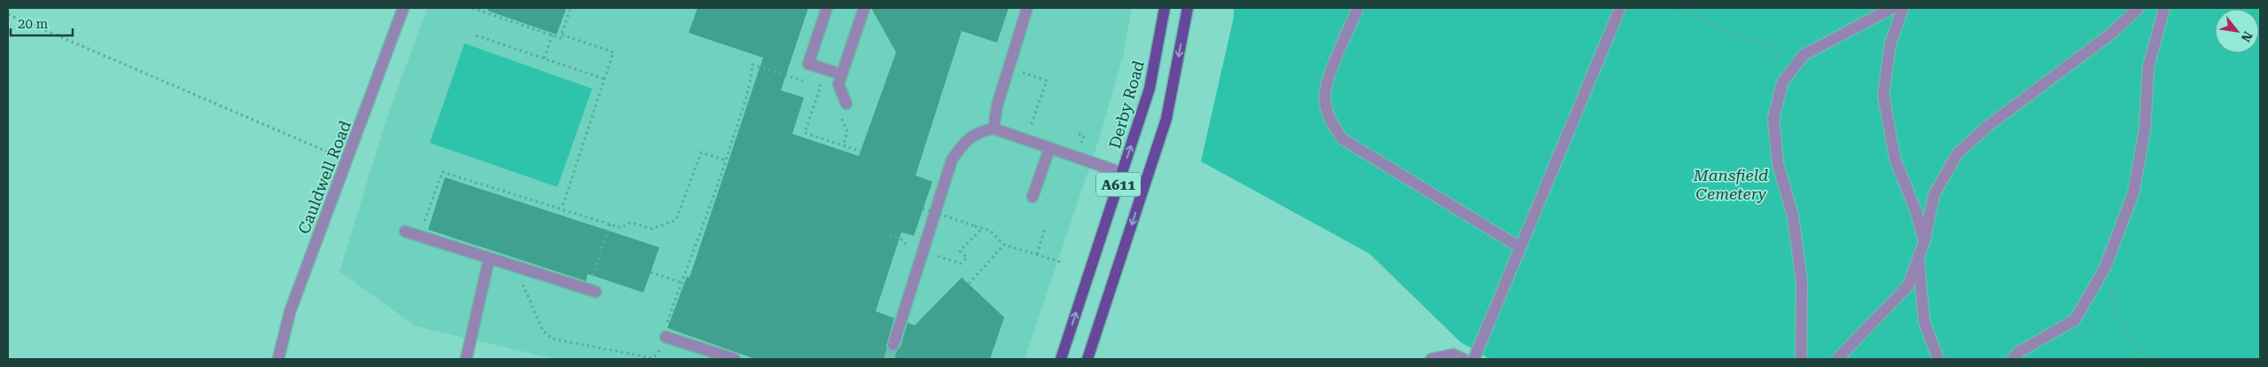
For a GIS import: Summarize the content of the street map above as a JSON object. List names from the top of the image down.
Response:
{
  "streets": {
    "main road": ["Derby Road", "A611"],
    "street": ["Cauldwell Road"]
  },
  "parks": ["Mansfield Cemetery"],
  "scale_bar": "20 m",
  "north": "bottom right"
}
